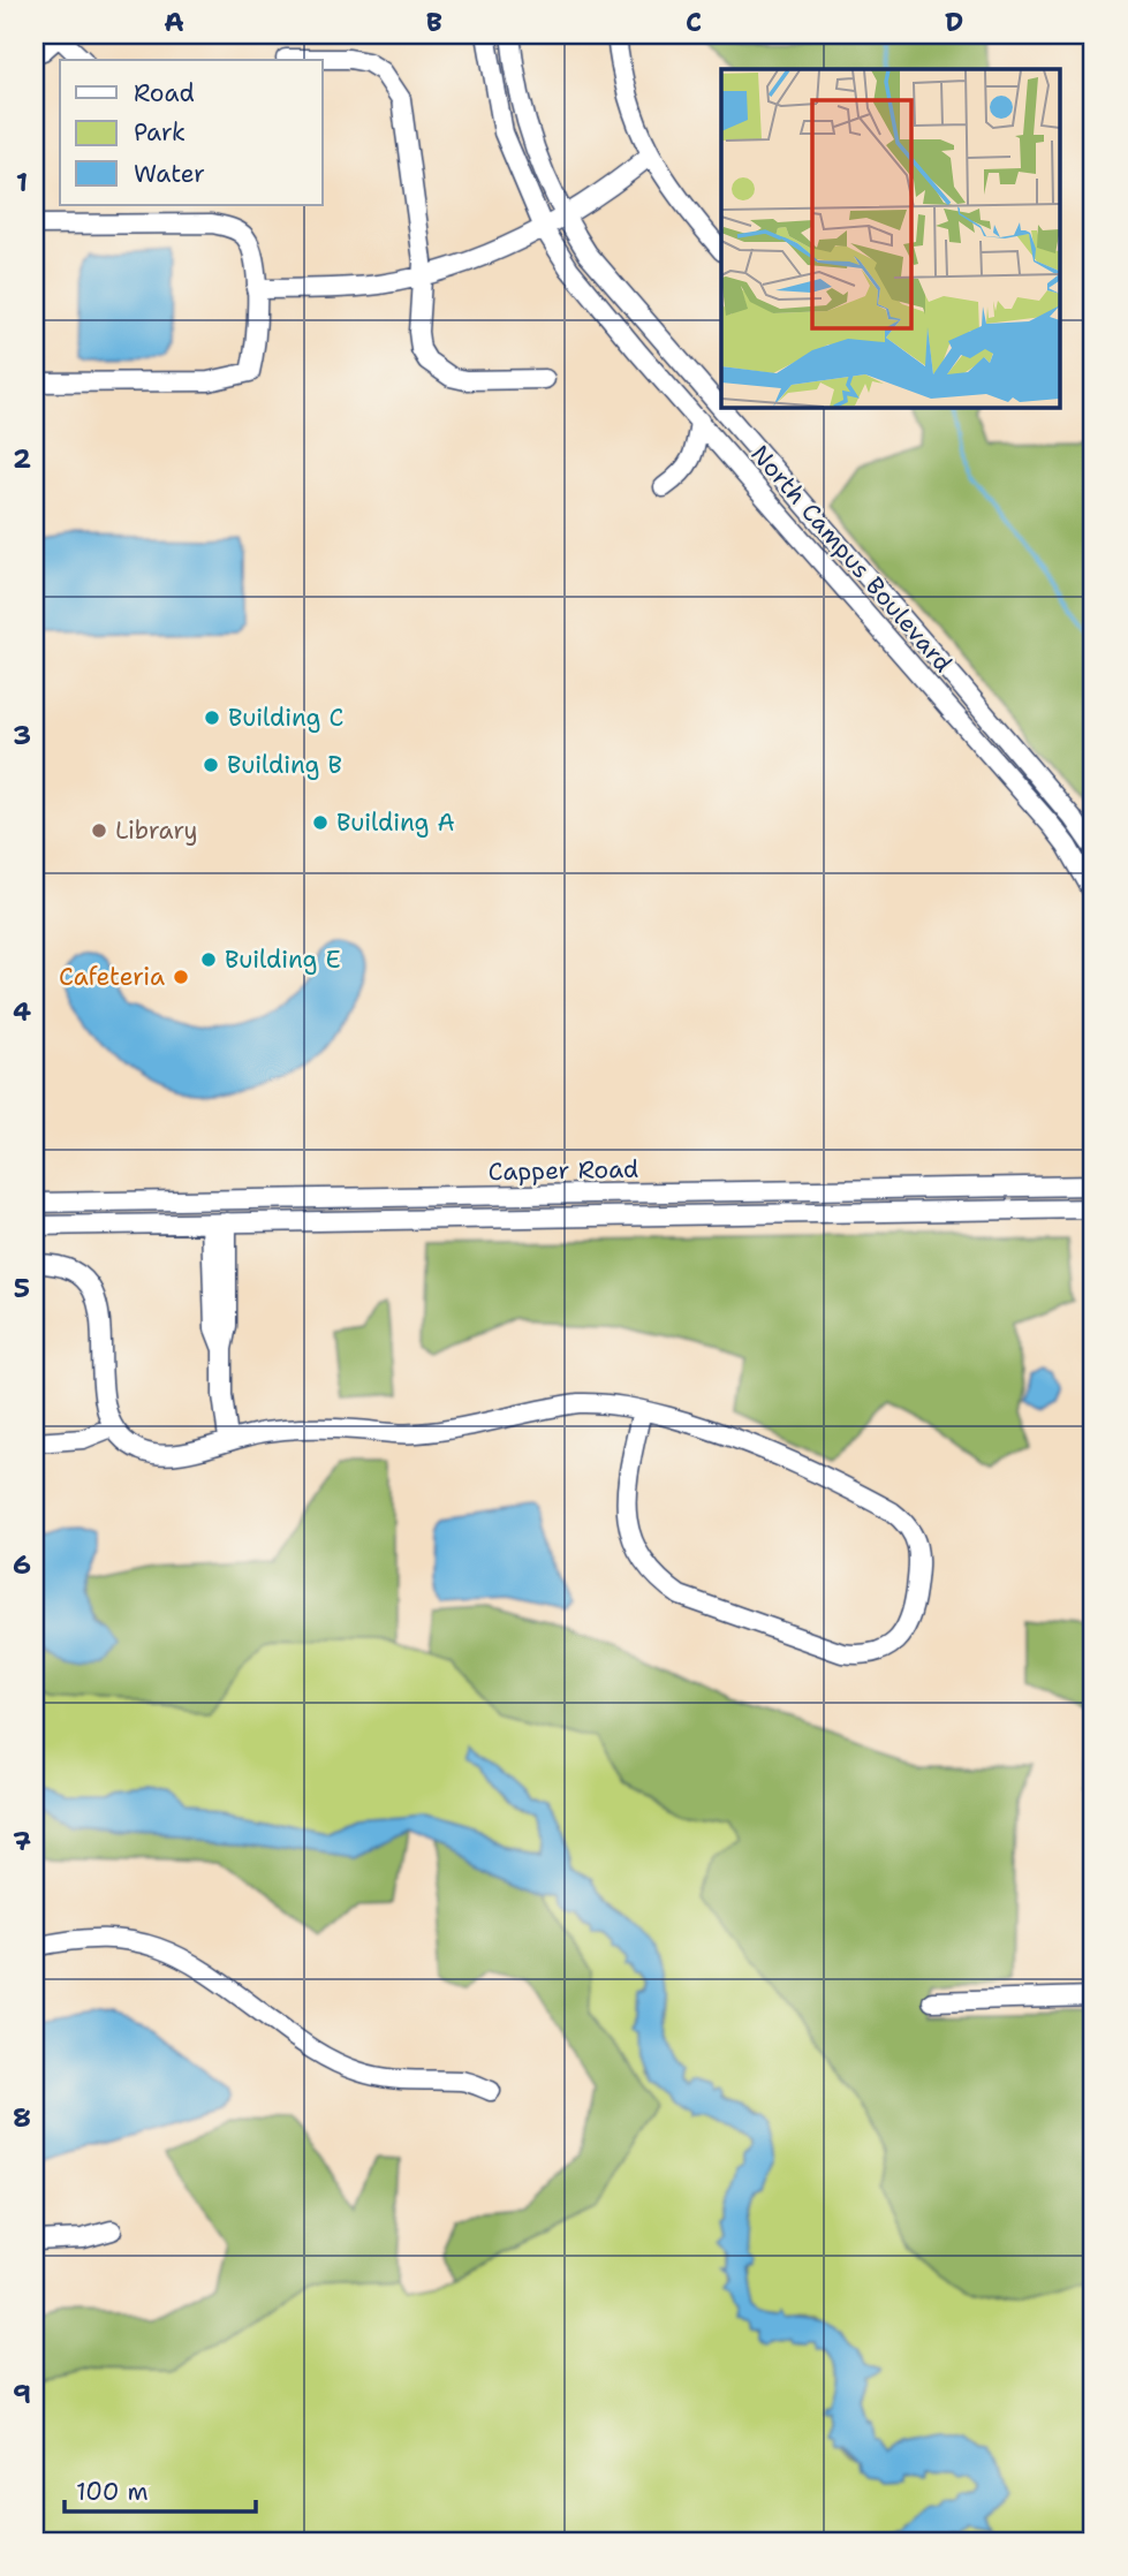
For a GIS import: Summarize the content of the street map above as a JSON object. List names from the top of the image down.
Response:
{
  "streets": {
    "street": ["North Campus Boulevard", "Capper Road"]
  },
  "places": [
    "Building C",
    "Building B",
    "Building A",
    "Library",
    "Building E",
    "Cafeteria"
  ],
  "legend": ["Road", "Park", "Water"],
  "scale_bar": "100 m",
  "grid": {
    "columns": [
      "A",
      "B",
      "C",
      "D"
    ],
    "rows": [
      "1",
      "2",
      "3",
      "4",
      "5",
      "6",
      "7",
      "8",
      "9"
    ]
  }
}
